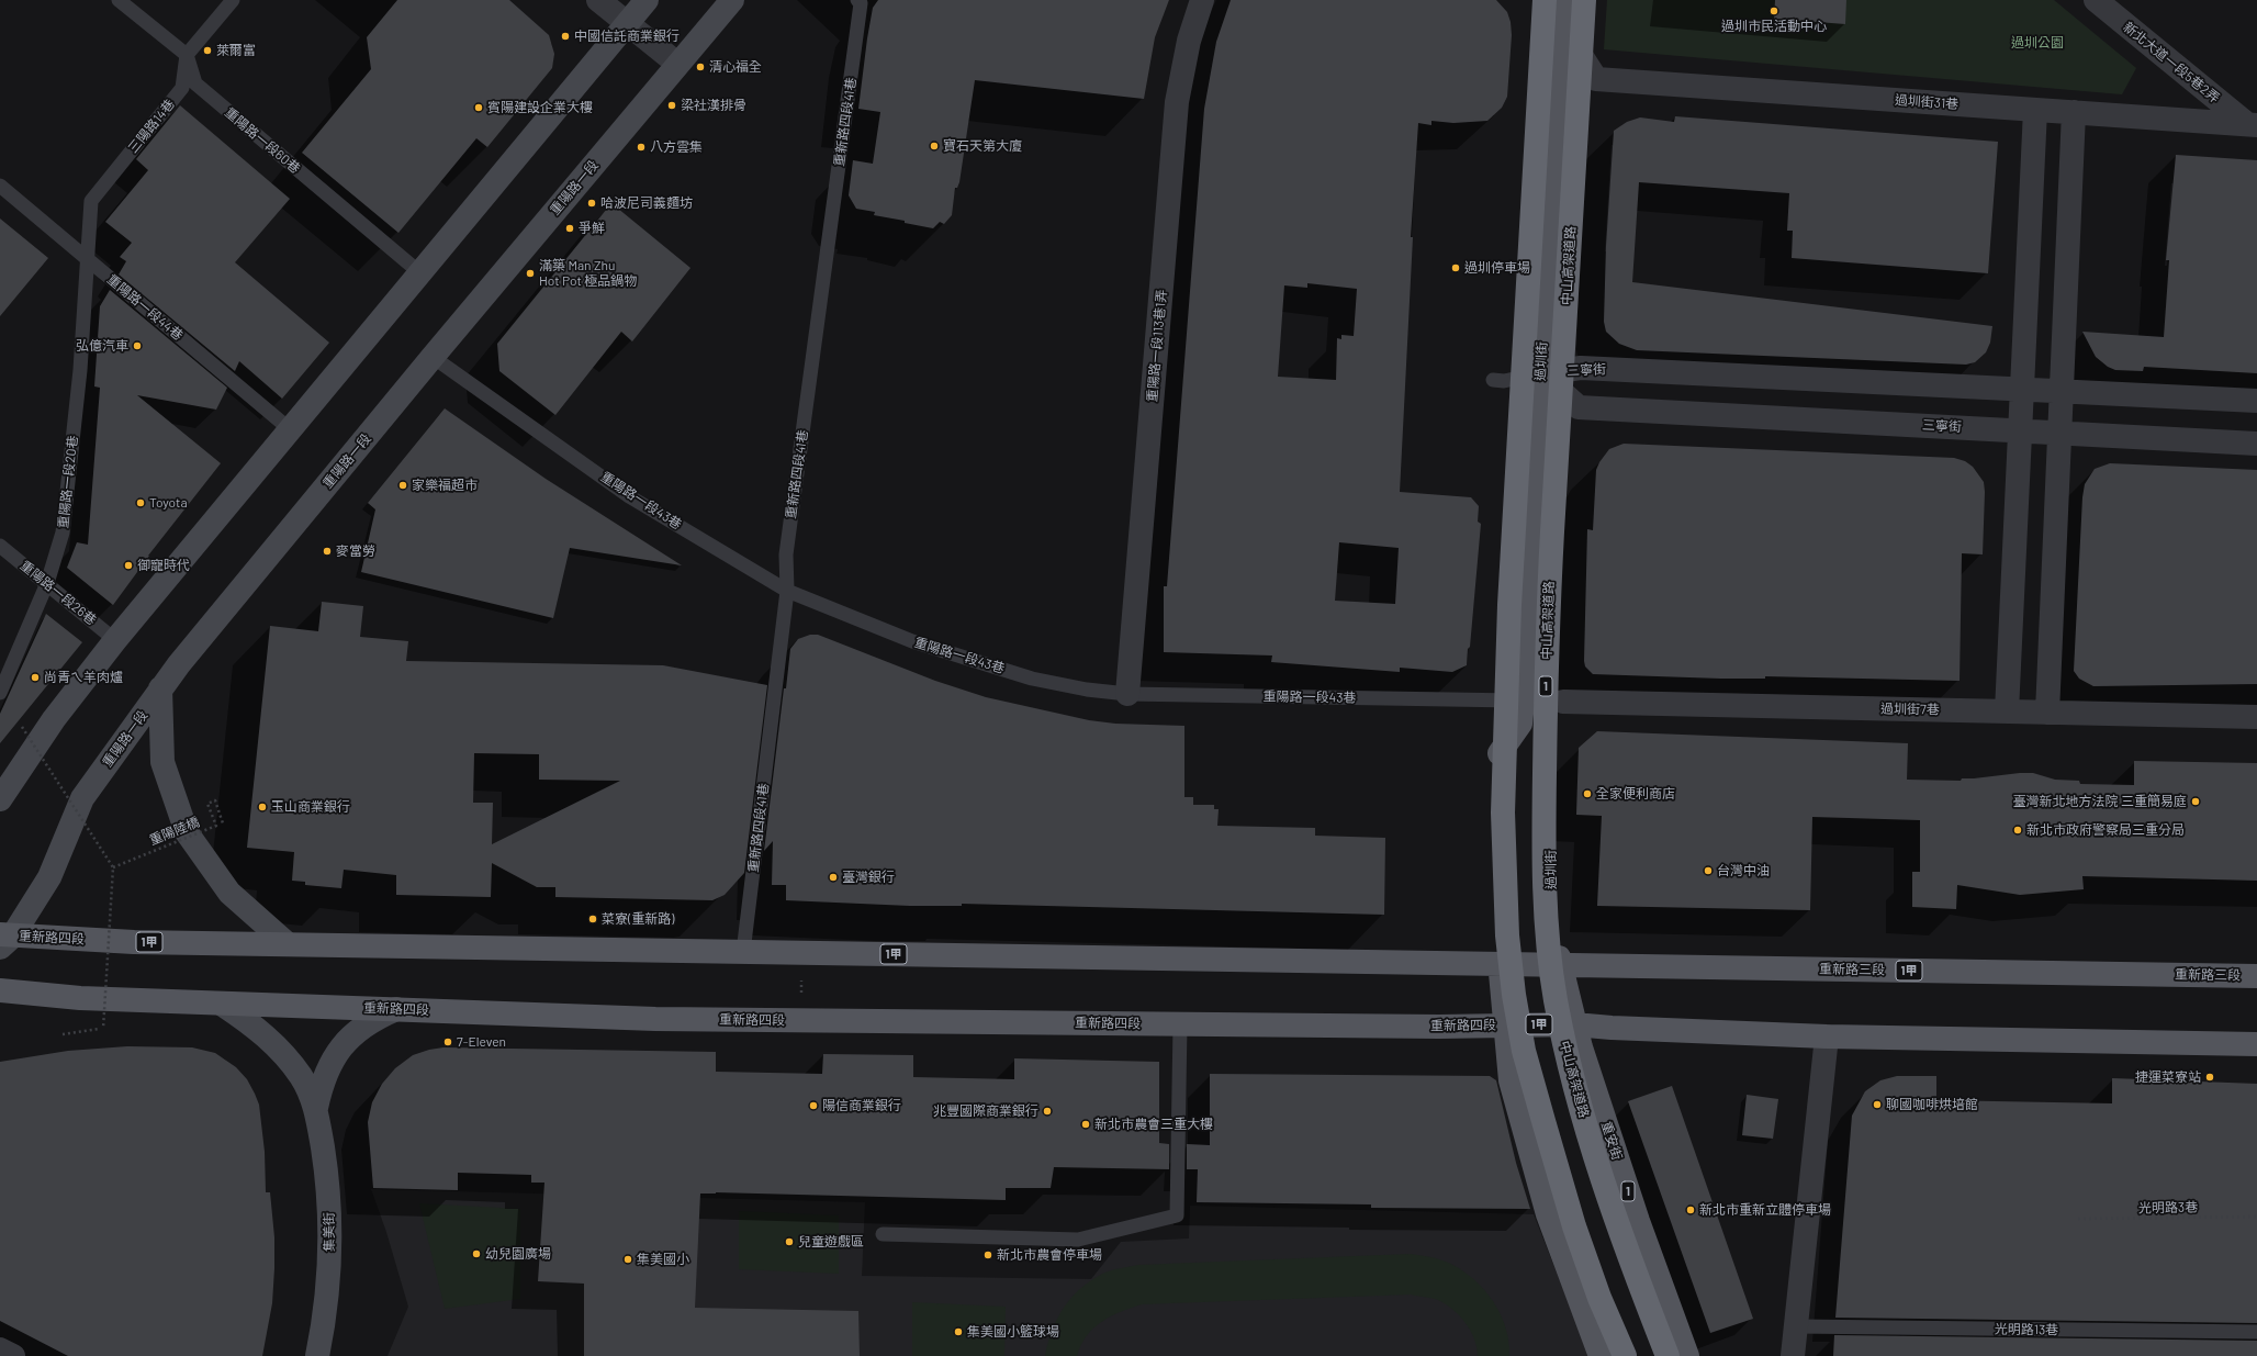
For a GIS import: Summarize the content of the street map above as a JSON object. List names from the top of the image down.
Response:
{
  "streets": {
    "highway": ["中山高架道路", "1"],
    "main road": [
      "重陽路一段",
      "過圳街",
      "重新路四段",
      "1甲",
      "重新路三段",
      "重安街",
      "集美街"
    ],
    "street": [
      "新北大道一段5巷2弄",
      "過圳街31巷",
      "重陽路一段113巷1弄",
      "三寧街",
      "過圳街7巷"
    ],
    "lane": [
      "重新路四段41巷",
      "三陽路14巷",
      "重陽路一段60巷",
      "重陽路一段44巷",
      "重陽路一段20巷",
      "重陽路一段43巷",
      "重陽路一段26巷",
      "光明路13巷"
    ],
    "path": ["重陽陸橋", "光明路3巷"]
  },
  "crossings": [
    ["新北大道一段5巷2弄", "過圳街31巷"],
    ["過圳街31巷", "過圳街"],
    ["重新路四段41巷", "重陽路一段43巷"],
    ["重新路四段41巷", "重新路四段"],
    ["三陽路14巷", "重陽路一段60巷"],
    ["三陽路14巷", "重陽路一段44巷"],
    ["三陽路14巷", "重陽路一段20巷"],
    ["重陽路一段", "重陽路一段43巷"],
    ["重陽路一段", "重新路四段"],
    ["重陽路一段44巷", "重陽路一段20巷"],
    ["重陽路一段113巷1弄", "重陽路一段43巷"],
    ["過圳街", "三寧街"],
    ["過圳街", "重陽路一段43巷"],
    ["過圳街", "1甲"],
    ["過圳街", "重新路三段"],
    ["過圳街", "重安街"],
    ["重陽路一段20巷", "重陽路一段26巷"],
    ["重陽路一段43巷", "過圳街7巷"],
    ["重新路四段", "1甲"],
    ["重新路四段", "重新路三段"],
    ["重新路四段", "集美街"],
    ["1甲", "重安街"]
  ],
  "parks": ["過圳公園"],
  "places": [
    "過圳市民活動中心",
    "中國信託商業銀行",
    "萊爾富",
    "清心福全",
    "梁社漢排骨",
    "賓陽建設企業大樓",
    "寶石天第大廈",
    "八方雲集",
    "哈波尼司義麵坊",
    "爭鮮",
    "過圳停車場",
    "滿築 Man Zhu Hot Pot 極品鍋物",
    "弘億汽車",
    "家樂福超市",
    "Toyota",
    "麥當勞",
    "御寵時代",
    "尚青ㄟ羊肉爐",
    "全家便利商店",
    "臺灣新北地方法院 三重簡易庭",
    "玉山商業銀行",
    "新北市政府警察局三重分局",
    "台灣中油",
    "臺灣銀行",
    "菜寮(重新路)",
    "7-Eleven",
    "捷運菜寮站",
    "聊國咖啡烘培館",
    "陽信商業銀行",
    "兆豐國際商業銀行",
    "新北市農會三重大樓",
    "新北市重新立體停車場",
    "兒童遊戲區",
    "幼兒園廣場",
    "新北市農會停車場",
    "集美國小",
    "集美國小籃球場"
  ]
}
